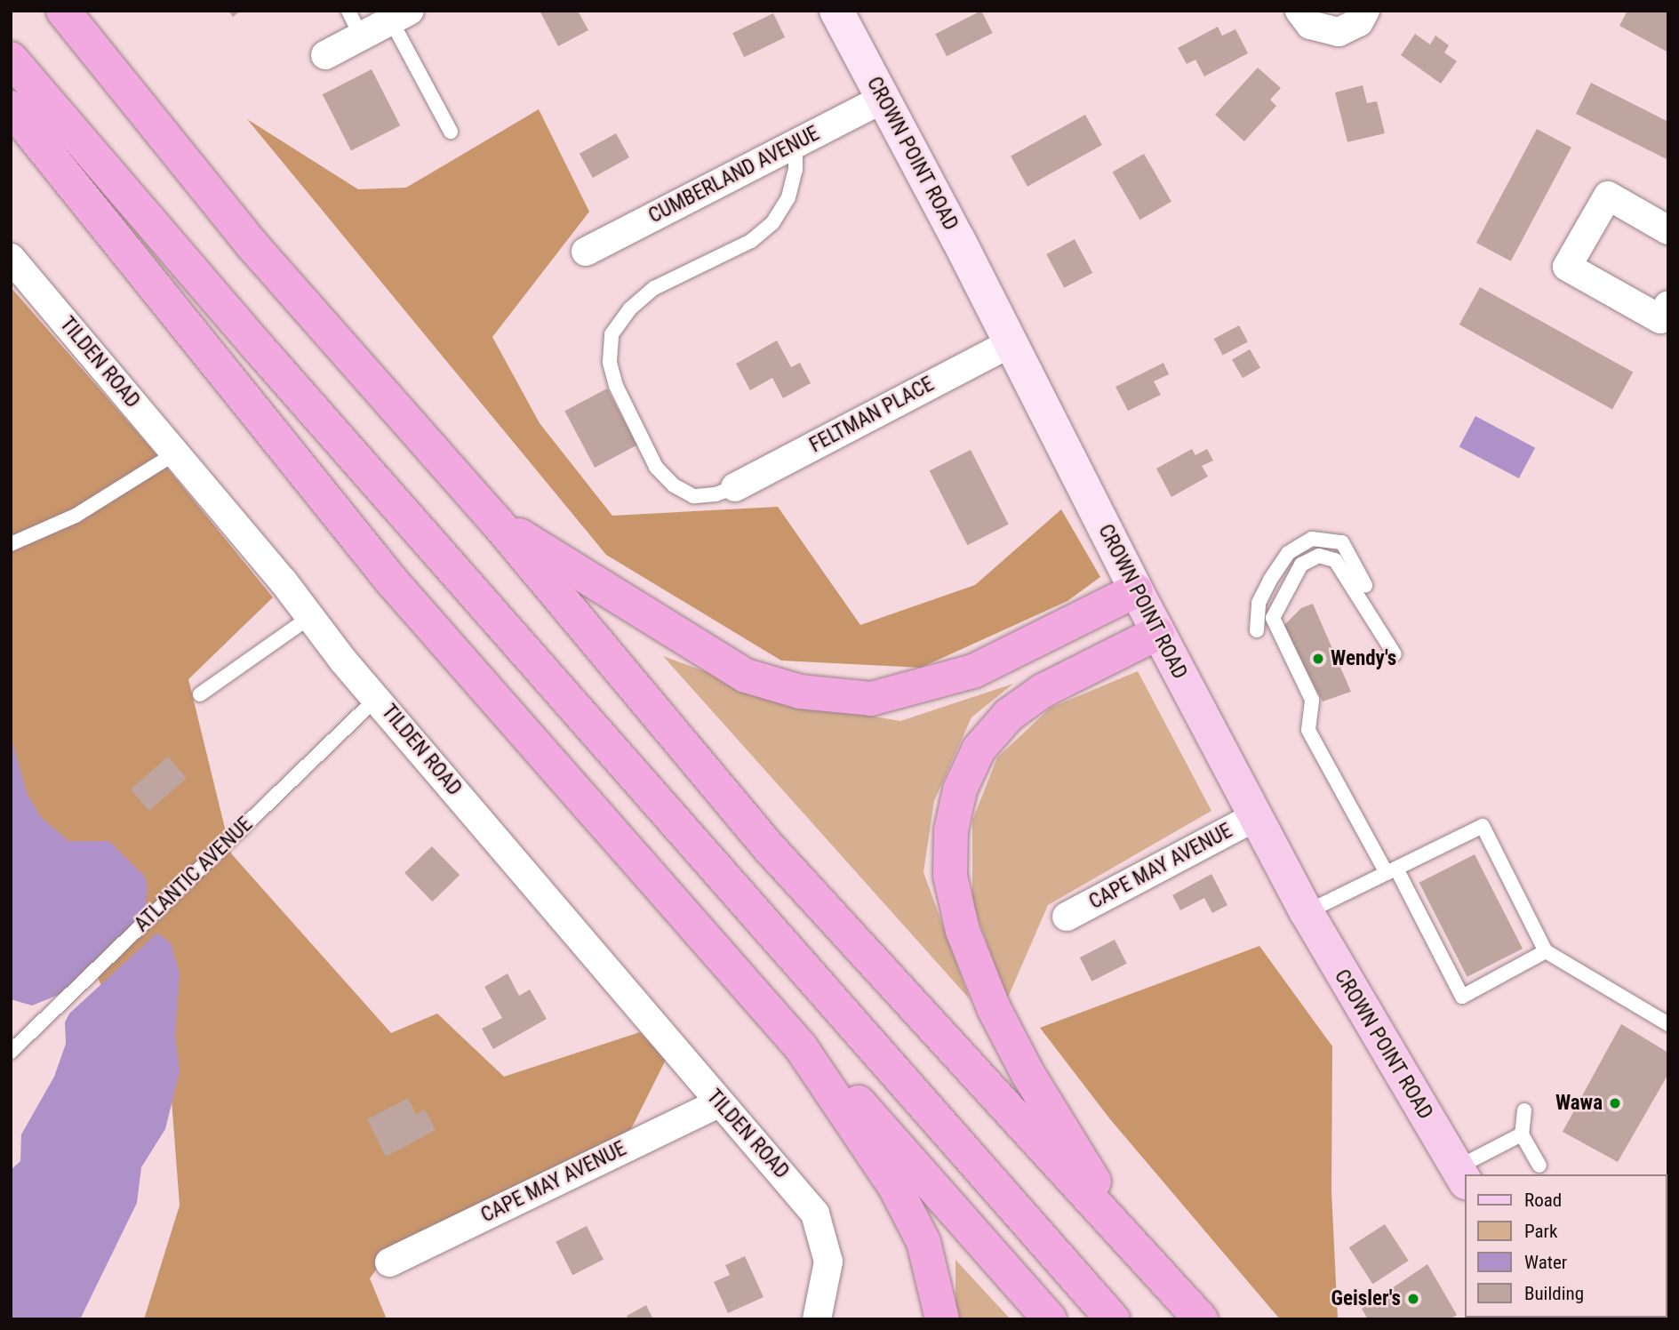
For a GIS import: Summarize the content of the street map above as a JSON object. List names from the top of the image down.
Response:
{
  "streets": {
    "main road": ["CROWN POINT ROAD"],
    "street": [
      "CUMBERLAND AVENUE",
      "TILDEN ROAD",
      "FELTMAN PLACE",
      "CAPE MAY AVENUE"
    ],
    "lane": ["ATLANTIC AVENUE"]
  },
  "crossings": [
    ["CROWN POINT ROAD", "CUMBERLAND AVENUE"],
    ["CROWN POINT ROAD", "FELTMAN PLACE"],
    ["CROWN POINT ROAD", "CAPE MAY AVENUE"],
    ["TILDEN ROAD", "CAPE MAY AVENUE"],
    ["TILDEN ROAD", "ATLANTIC AVENUE"]
  ],
  "places": ["Wendy's", "Wawa", "Geisler's"],
  "legend": [
    "Road",
    "Park",
    "Water",
    "Building"
  ]
}
